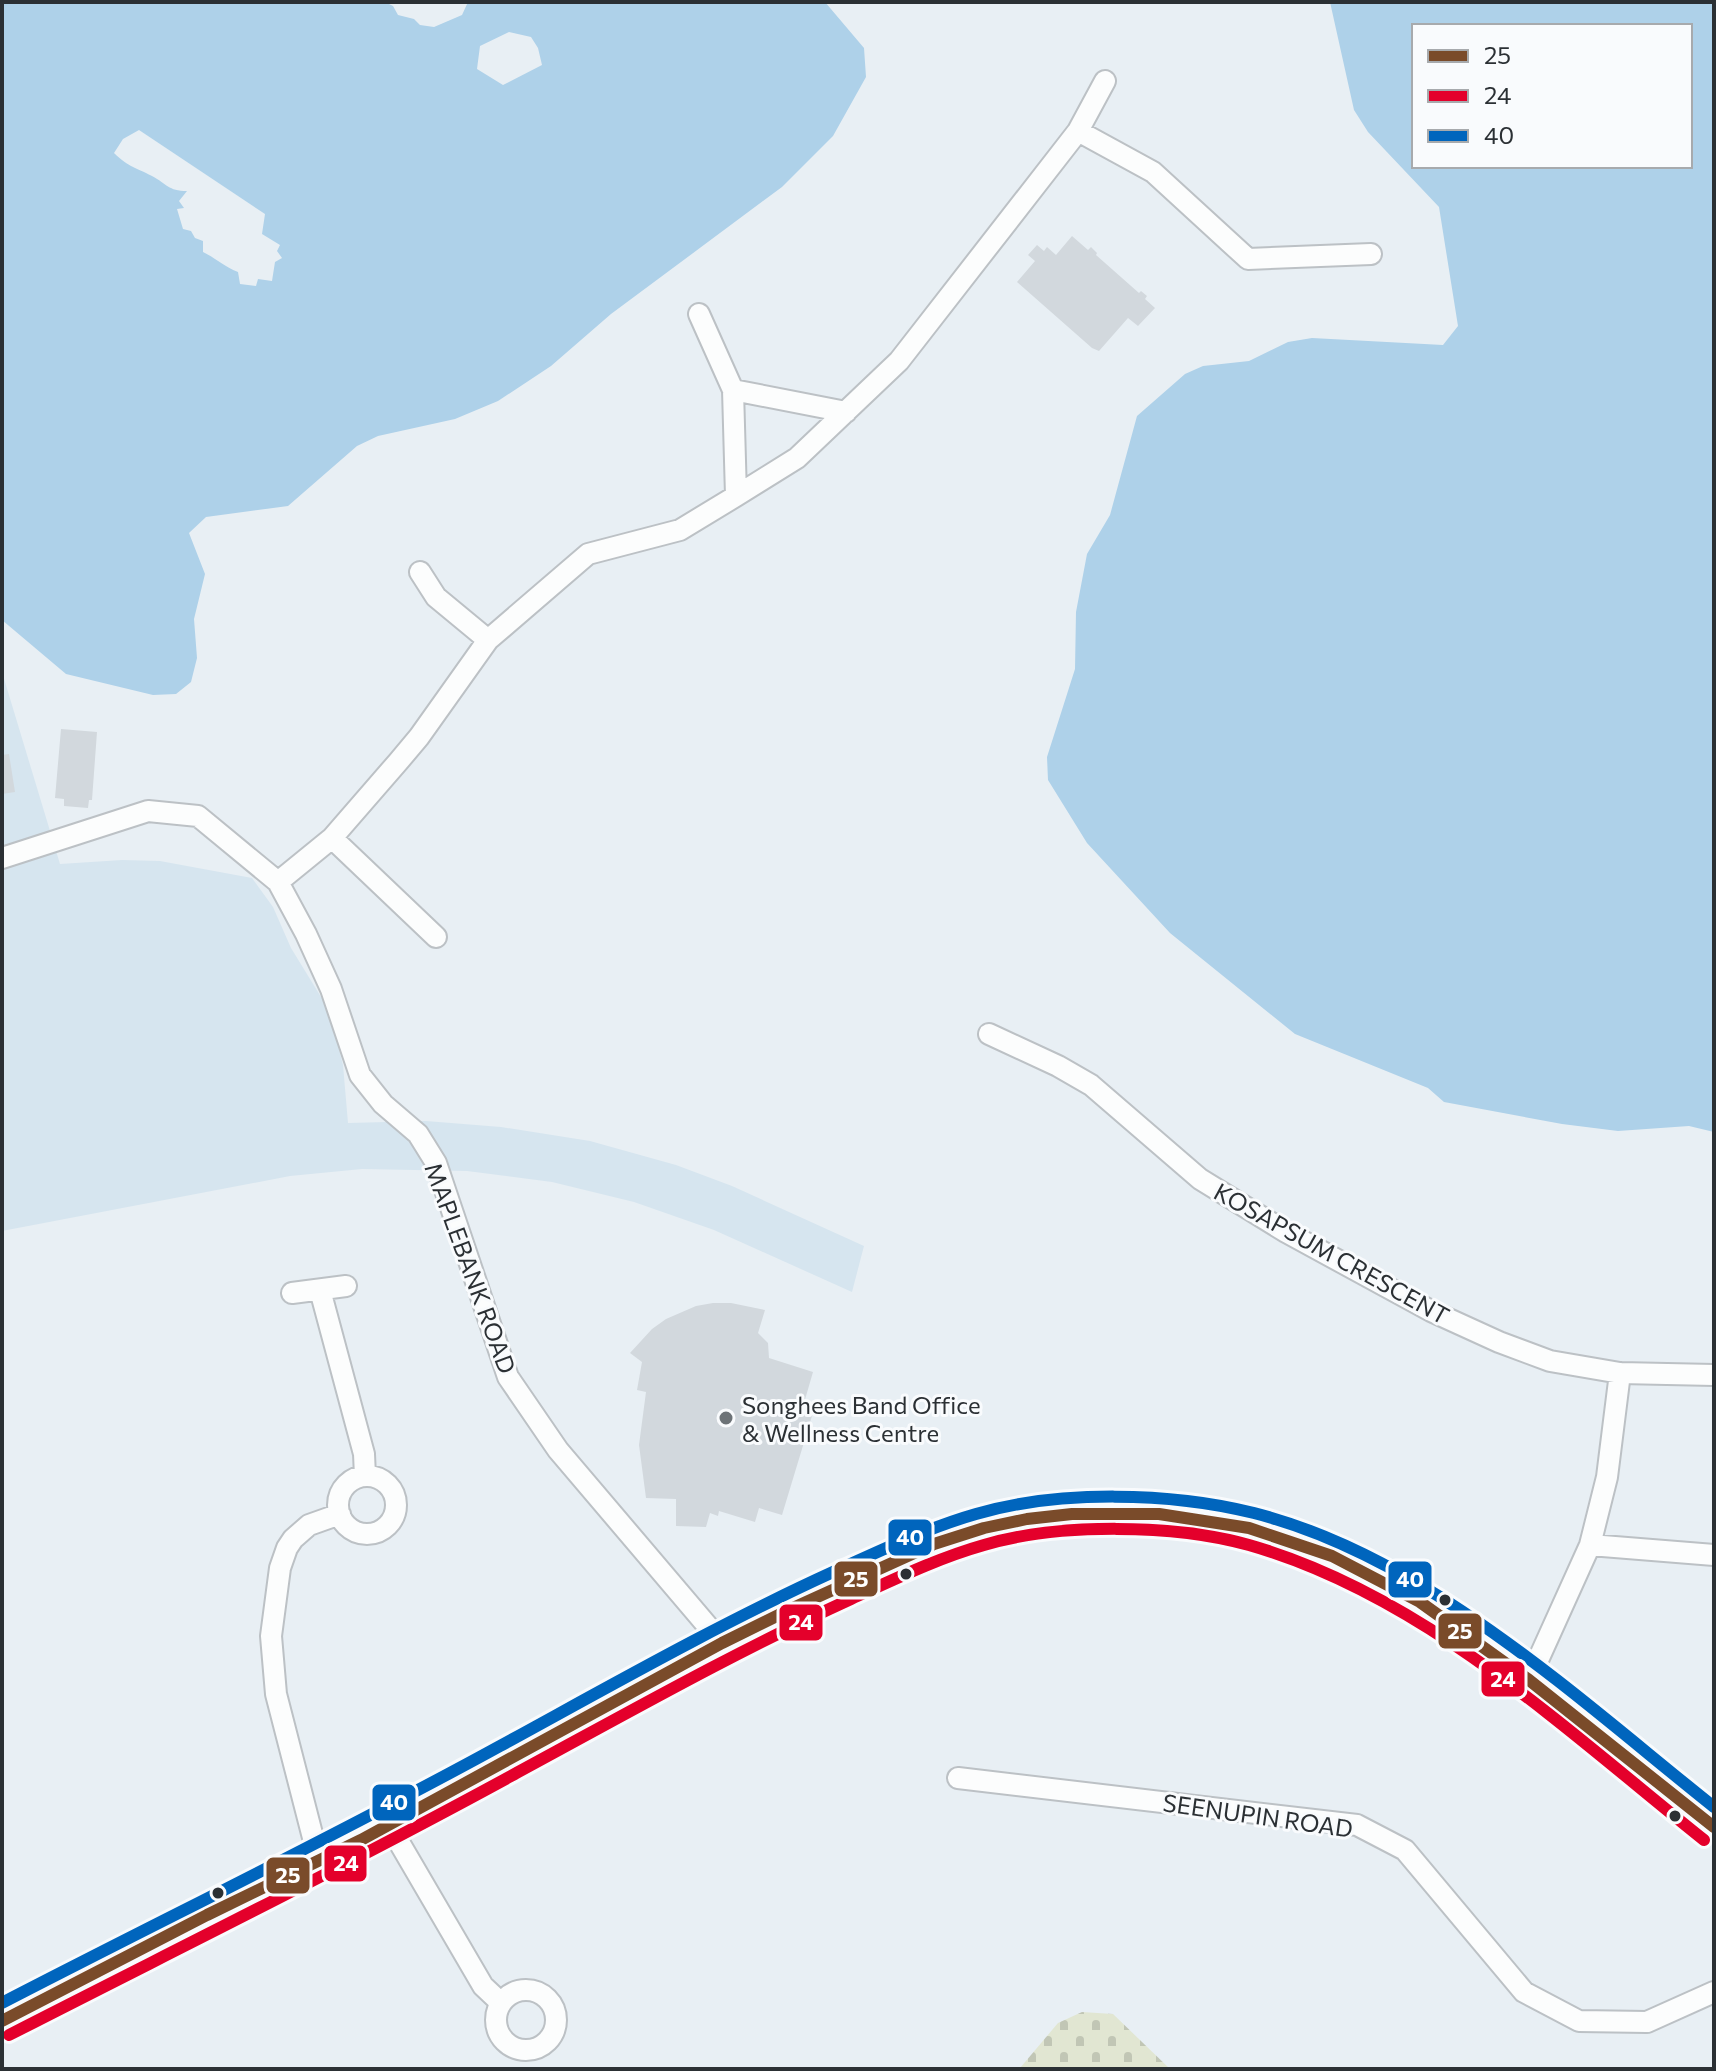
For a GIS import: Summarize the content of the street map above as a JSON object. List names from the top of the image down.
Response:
{
  "streets": {
    "street": ["KOSAPSUM CRESCENT", "MAPLEBANK ROAD", "SEENUPIN ROAD"]
  },
  "places": ["Songhees Band Office & Wellness Centre"],
  "lines": ["transit line 40", "transit line 25", "transit line 24"],
  "legend": ["25", "24", "40"]
}
